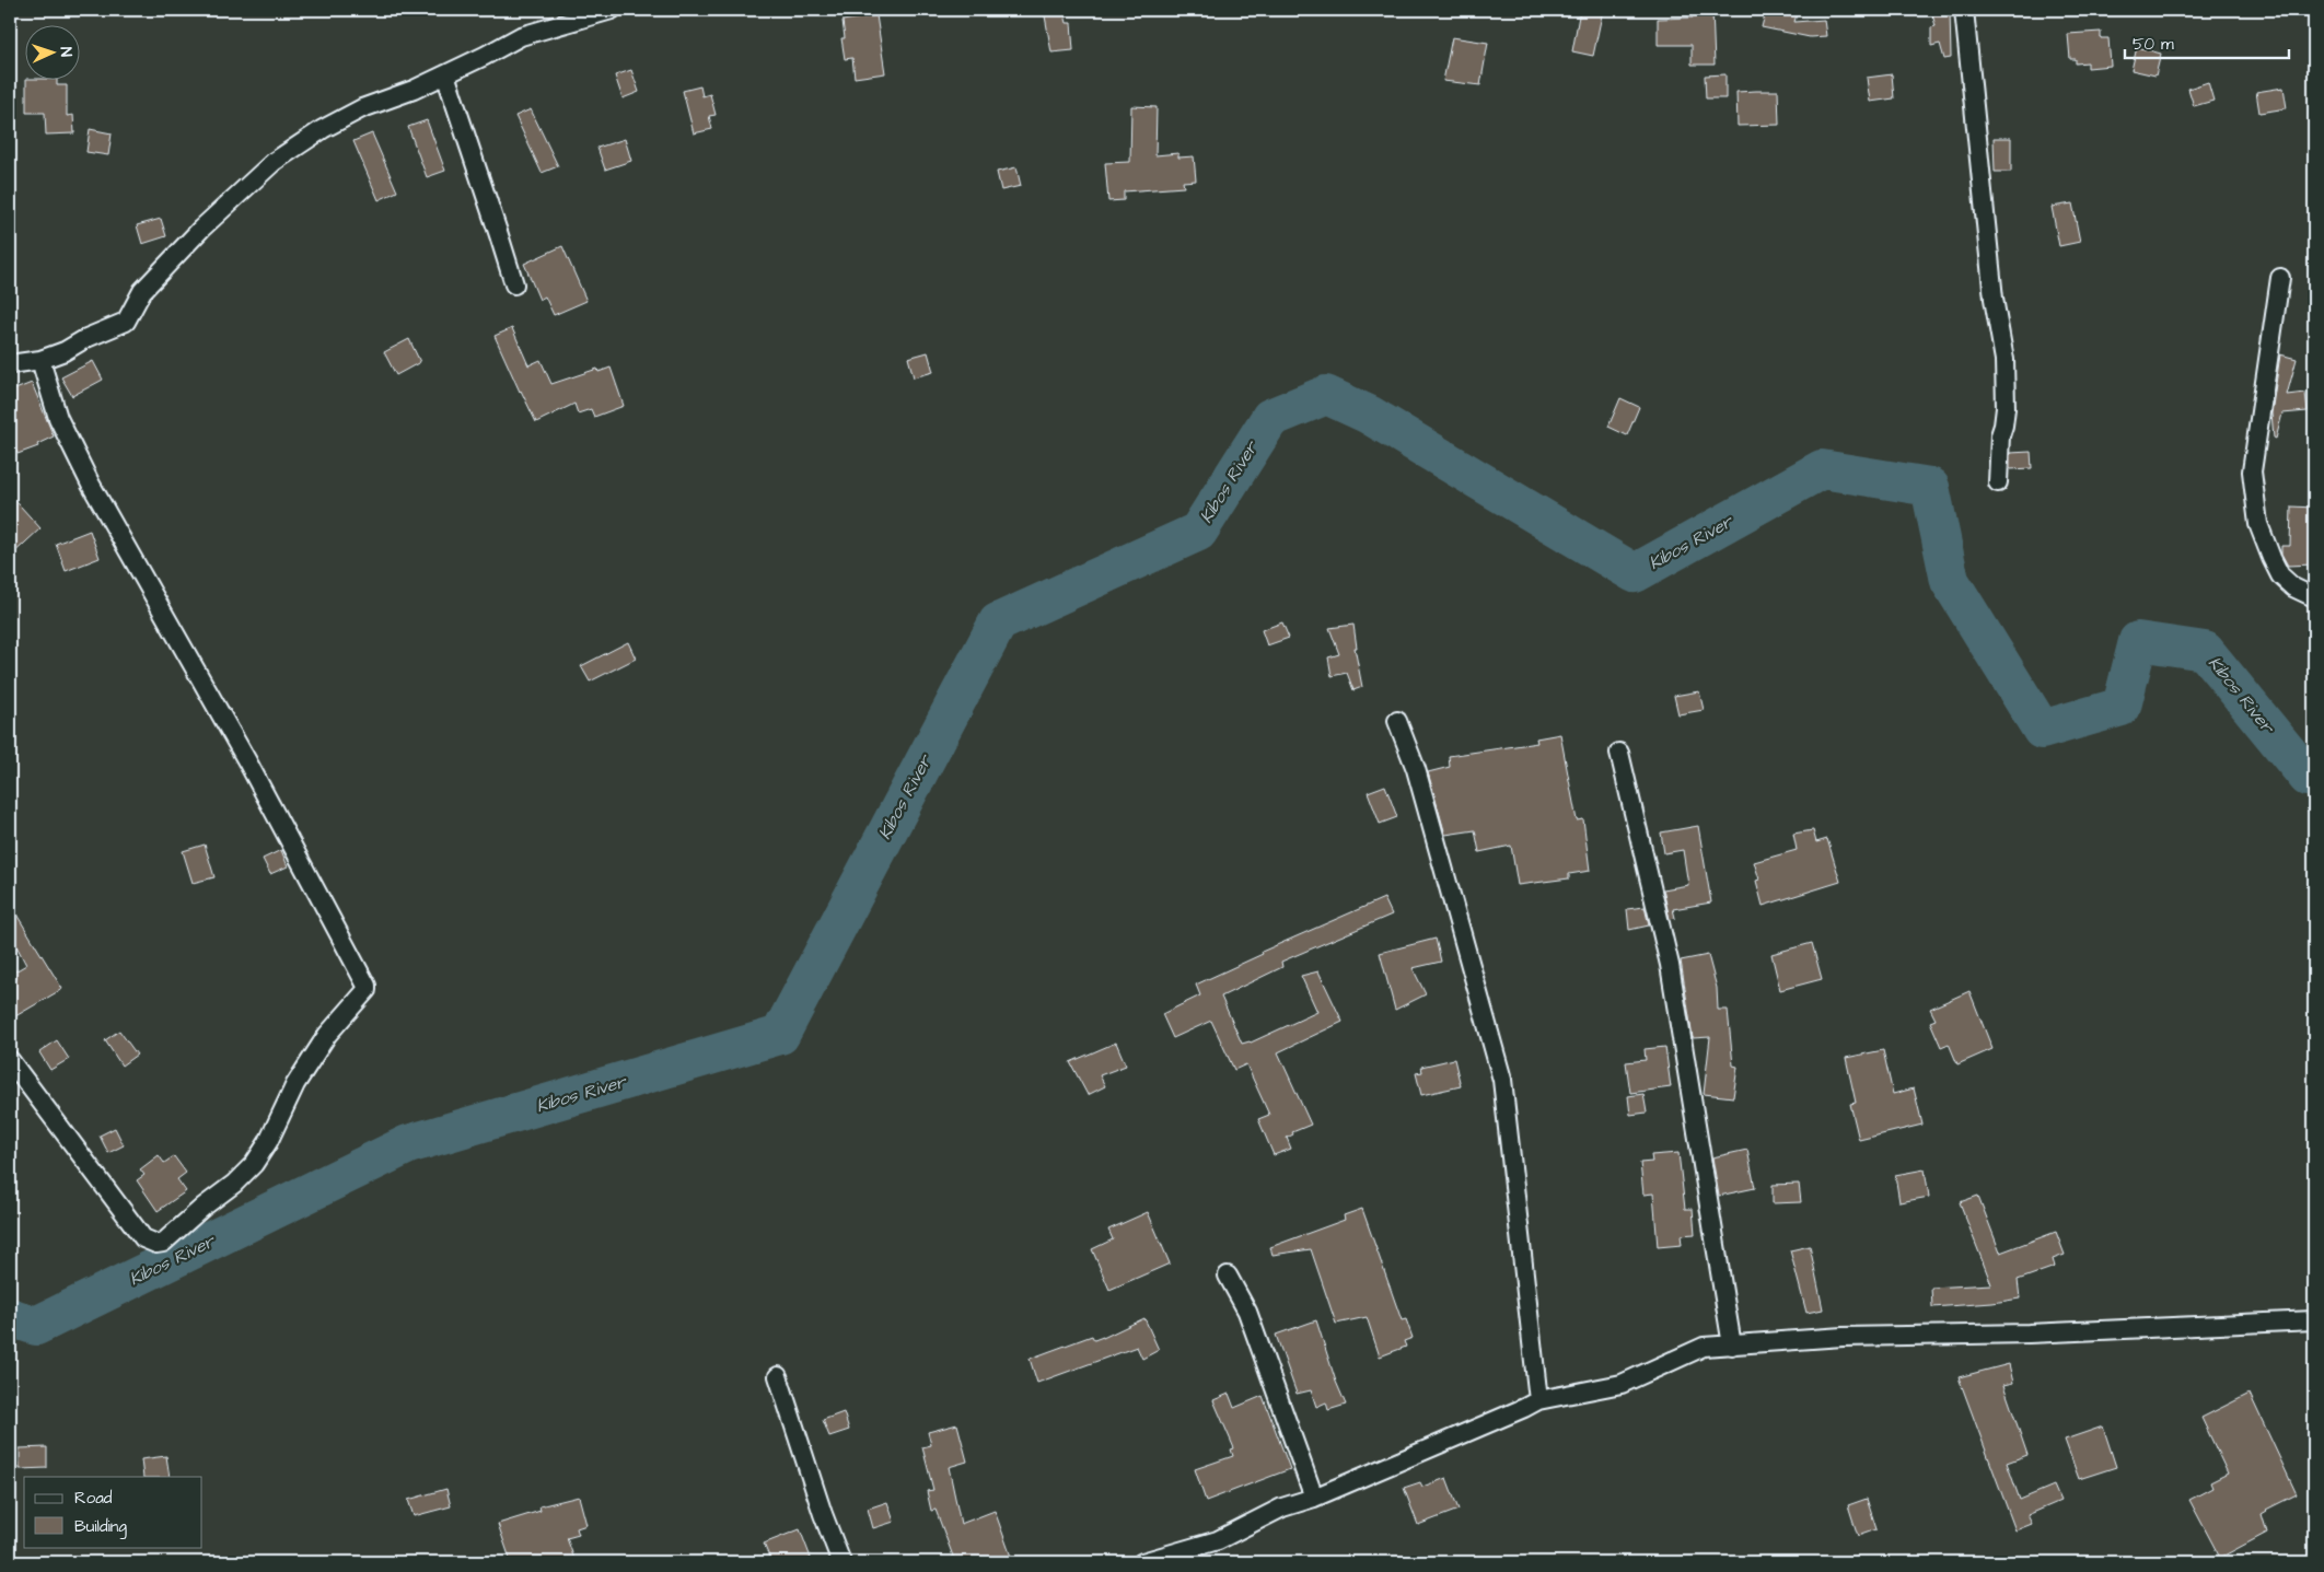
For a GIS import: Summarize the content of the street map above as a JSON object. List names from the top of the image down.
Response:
{
  "water": ["Kibos River"],
  "legend": ["Road", "Building"],
  "scale_bar": "50 m",
  "north": "right"
}
